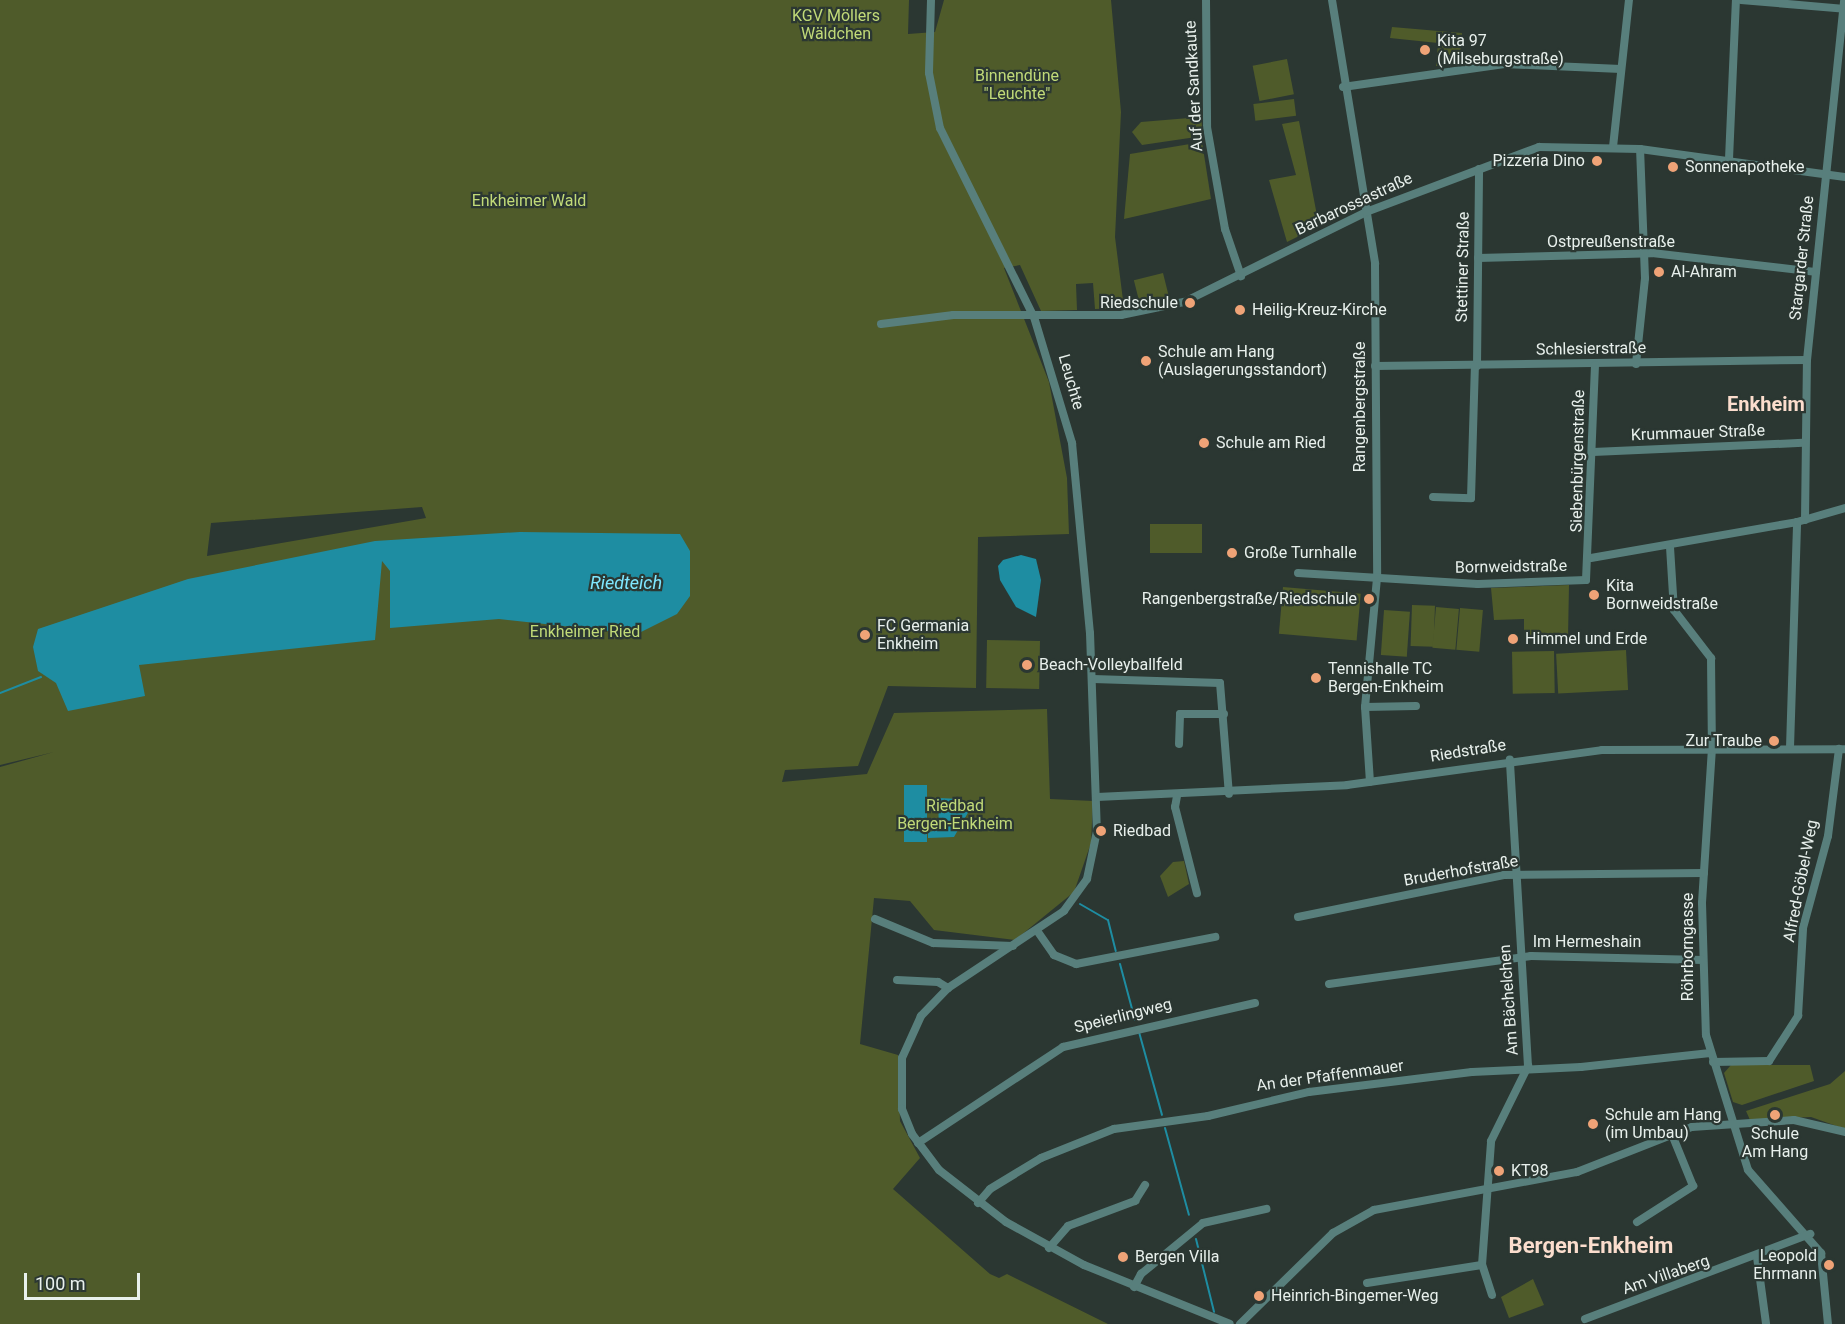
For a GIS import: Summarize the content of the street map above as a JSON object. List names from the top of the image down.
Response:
{
  "streets": {
    "street": [
      "Auf der Sandkaute",
      "Barbarossastraße",
      "Ostpreußenstraße",
      "Stargarder Straße",
      "Stettiner Straße",
      "Schlesierstraße",
      "Leuchte",
      "Rangenbergstraße",
      "Krummauer Straße",
      "Siebenbürgenstraße",
      "Bornweidstraße",
      "Riedstraße",
      "Bruderhofstraße",
      "Alfred-Göbel-Weg",
      "Im Hermeshain",
      "Röhrborngasse",
      "Am Bächelchen",
      "Speierlingweg",
      "An der Pfaffenmauer",
      "Am Villaberg"
    ]
  },
  "crossings": [
    ["Auf der Sandkaute", "Barbarossastraße"],
    ["Barbarossastraße", "Stargarder Straße"],
    ["Barbarossastraße", "Stettiner Straße"],
    ["Barbarossastraße", "Leuchte"],
    ["Barbarossastraße", "Rangenbergstraße"],
    ["Ostpreußenstraße", "Stargarder Straße"],
    ["Ostpreußenstraße", "Stettiner Straße"],
    ["Stargarder Straße", "Schlesierstraße"],
    ["Stargarder Straße", "Krummauer Straße"],
    ["Stargarder Straße", "Bornweidstraße"],
    ["Stargarder Straße", "Riedstraße"],
    ["Stettiner Straße", "Schlesierstraße"],
    ["Schlesierstraße", "Rangenbergstraße"],
    ["Schlesierstraße", "Siebenbürgenstraße"],
    ["Leuchte", "Riedstraße"],
    ["Leuchte", "Speierlingweg"],
    ["Rangenbergstraße", "Bornweidstraße"],
    ["Rangenbergstraße", "Riedstraße"],
    ["Krummauer Straße", "Siebenbürgenstraße"],
    ["Siebenbürgenstraße", "Bornweidstraße"],
    ["Bornweidstraße", "Röhrborngasse"],
    ["Riedstraße", "Alfred-Göbel-Weg"],
    ["Riedstraße", "Röhrborngasse"],
    ["Riedstraße", "Am Bächelchen"],
    ["Bruderhofstraße", "Röhrborngasse"],
    ["Bruderhofstraße", "Am Bächelchen"],
    ["Alfred-Göbel-Weg", "Röhrborngasse"],
    ["Alfred-Göbel-Weg", "An der Pfaffenmauer"],
    ["Im Hermeshain", "Röhrborngasse"],
    ["Im Hermeshain", "Am Bächelchen"],
    ["Röhrborngasse", "An der Pfaffenmauer"],
    ["Röhrborngasse", "Am Villaberg"],
    ["Am Bächelchen", "An der Pfaffenmauer"]
  ],
  "districts": ["Enkheim", "Bergen-Enkheim"],
  "water": ["Riedteich"],
  "parks": [
    "KGV Möllers Wäldchen",
    "Binnendüne \"Leuchte\"",
    "Enkheimer Wald",
    "Enkheimer Ried",
    "Riedbad Bergen-Enkheim"
  ],
  "places": [
    "Kita 97 (Milseburgstraße)",
    "Pizzeria Dino",
    "Sonnenapotheke",
    "Al-Ahram",
    "Riedschule",
    "Heilig-Kreuz-Kirche",
    "Schule am Hang (Auslagerungsstandort)",
    "Schule am Ried",
    "Große Turnhalle",
    "Kita Bornweidstraße",
    "Rangenbergstraße/Riedschule",
    "FC Germania Enkheim",
    "Himmel und Erde",
    "Beach-Volleyballfeld",
    "Tennishalle TC Bergen-Enkheim",
    "Zur Traube",
    "Riedbad",
    "Schule Am Hang",
    "Schule am Hang (im Umbau)",
    "KT98",
    "Bergen Villa",
    "Leopold Ehrmann",
    "Heinrich-Bingemer-Weg"
  ],
  "scale_bar": "100 m"
}
